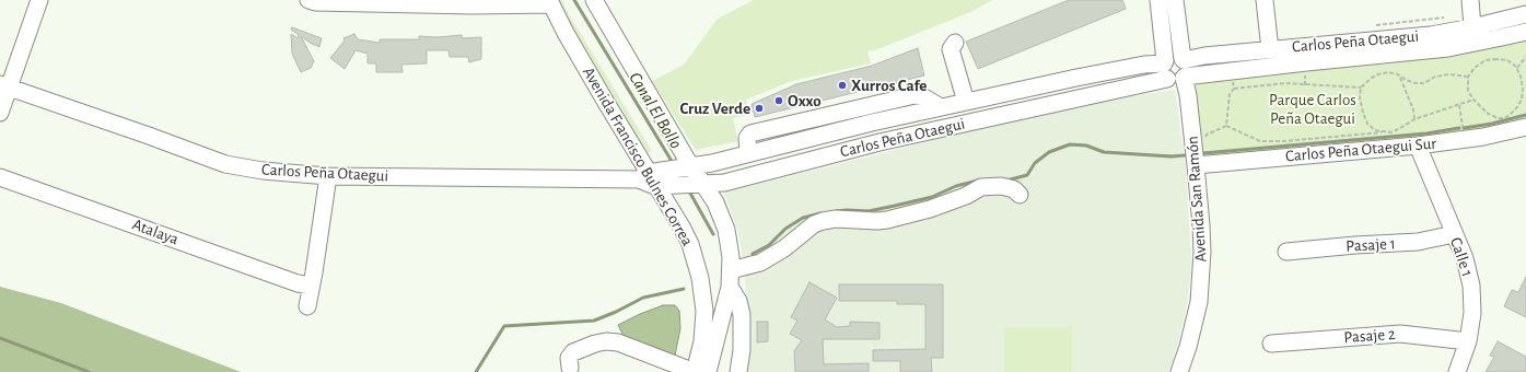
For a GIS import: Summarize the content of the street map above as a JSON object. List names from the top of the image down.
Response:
{
  "streets": {
    "street": [
      "Carlos Peña Otaegui",
      "Carlos Peña Otaegui Sur",
      "Avenida Francisco Bulnes Correa",
      "Avenida San Ramón",
      "Atalaya",
      "Pasaje 1",
      "Calle 1",
      "Pasaje 2"
    ]
  },
  "crossings": [
    ["Carlos Peña Otaegui", "Avenida Francisco Bulnes Correa"],
    ["Carlos Peña Otaegui", "Avenida San Ramón"],
    ["Carlos Peña Otaegui Sur", "Avenida San Ramón"],
    ["Carlos Peña Otaegui Sur", "Calle 1"],
    ["Pasaje 1", "Calle 1"],
    ["Calle 1", "Pasaje 2"]
  ],
  "water": ["Canal El Bollo"],
  "parks": ["Parque Carlos Peña Otaegui"],
  "places": ["Xurros Cafe", "Oxxo", "Cruz Verde"]
}
